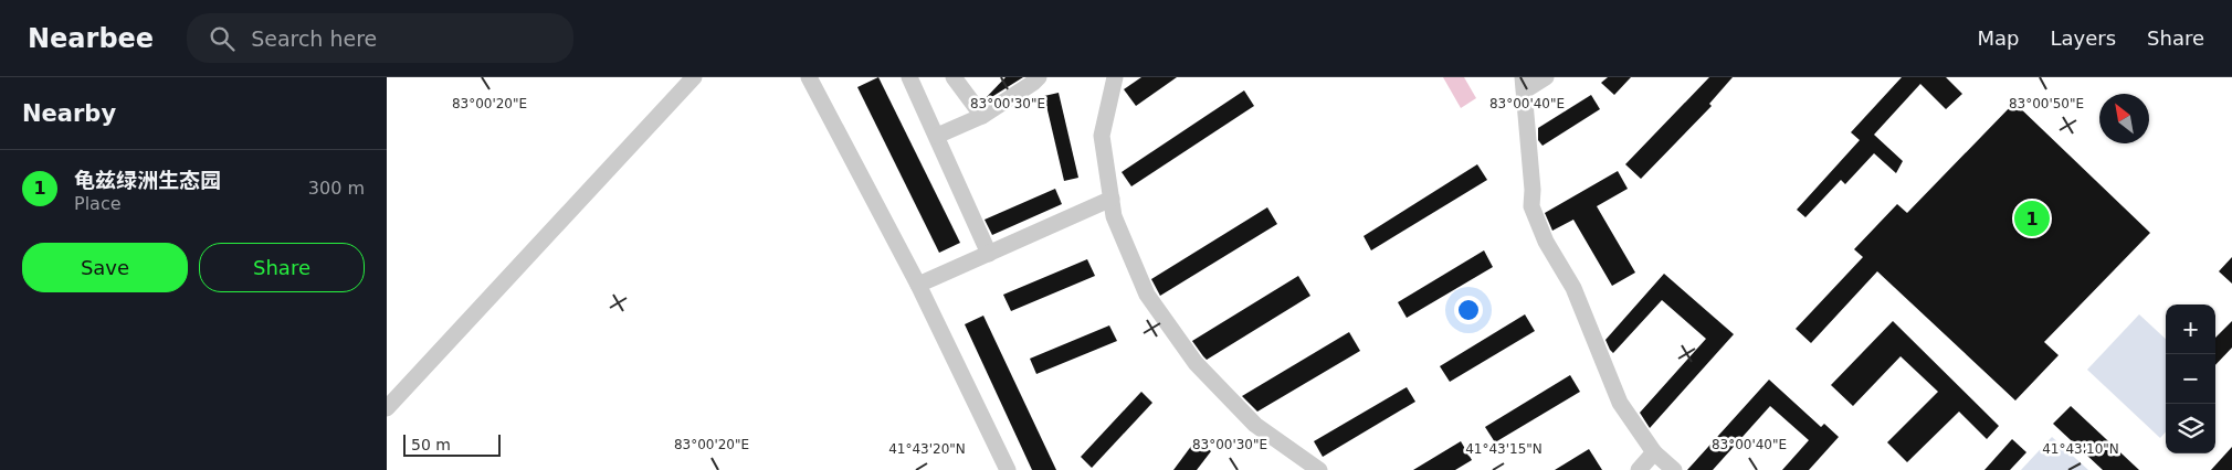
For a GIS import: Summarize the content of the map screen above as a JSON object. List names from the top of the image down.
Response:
{
  "scale_bar": "50 m",
  "north": "top left",
  "page": {
    "header": "Nearbee",
    "search": "Search here",
    "nav": ["Map", "Layers", "Share"],
    "heading": "Nearby",
    "list": [
      {
        "mark": "1",
        "name": "龟兹绿洲生态园",
        "note": "Place",
        "value": "300 m"
      }
    ],
    "pins": "1",
    "buttons": ["Save", "Share"],
    "map_buttons": ["+", "−"],
    "scale": "50 m"
  },
  "coordinates": [
    "83°00'30\"E",
    "83°00'20\"E",
    "83°00'40\"E",
    "83°00'50\"E",
    "41°43'20\"N",
    "41°43'15\"N",
    "41°43'10\"N"
  ]
}
